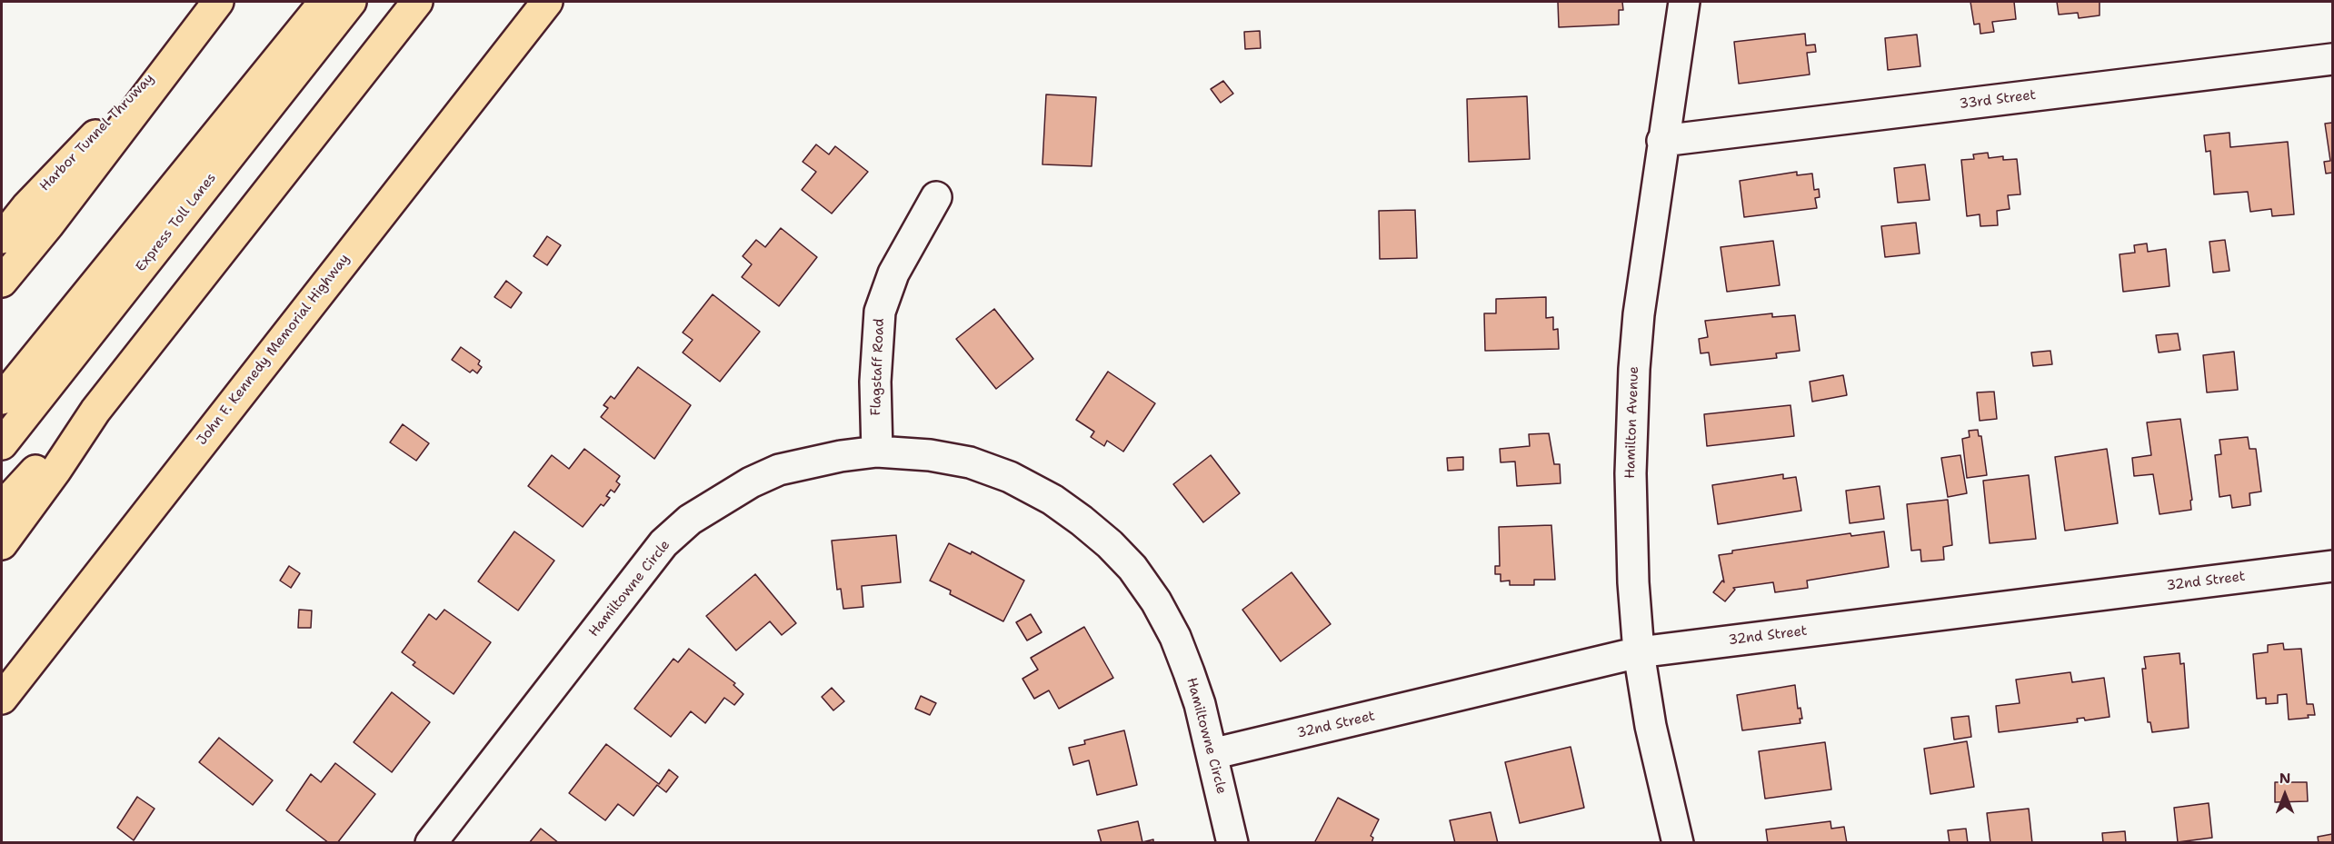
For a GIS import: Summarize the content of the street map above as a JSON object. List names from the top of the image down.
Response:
{
  "streets": {
    "highway": ["Harbor Tunnel Thruway", "Express Toll Lanes", "John F. Kennedy Memorial Highway"],
    "street": [
      "33rd Street",
      "Flagstaff Road",
      "Hamilton Avenue",
      "32nd Street",
      "Hamiltowne Circle"
    ]
  },
  "crossings": [
    ["33rd Street", "Hamilton Avenue"],
    ["Flagstaff Road", "Hamiltowne Circle"],
    ["Hamilton Avenue", "32nd Street"],
    ["32nd Street", "Hamiltowne Circle"]
  ],
  "north": "top"
}
